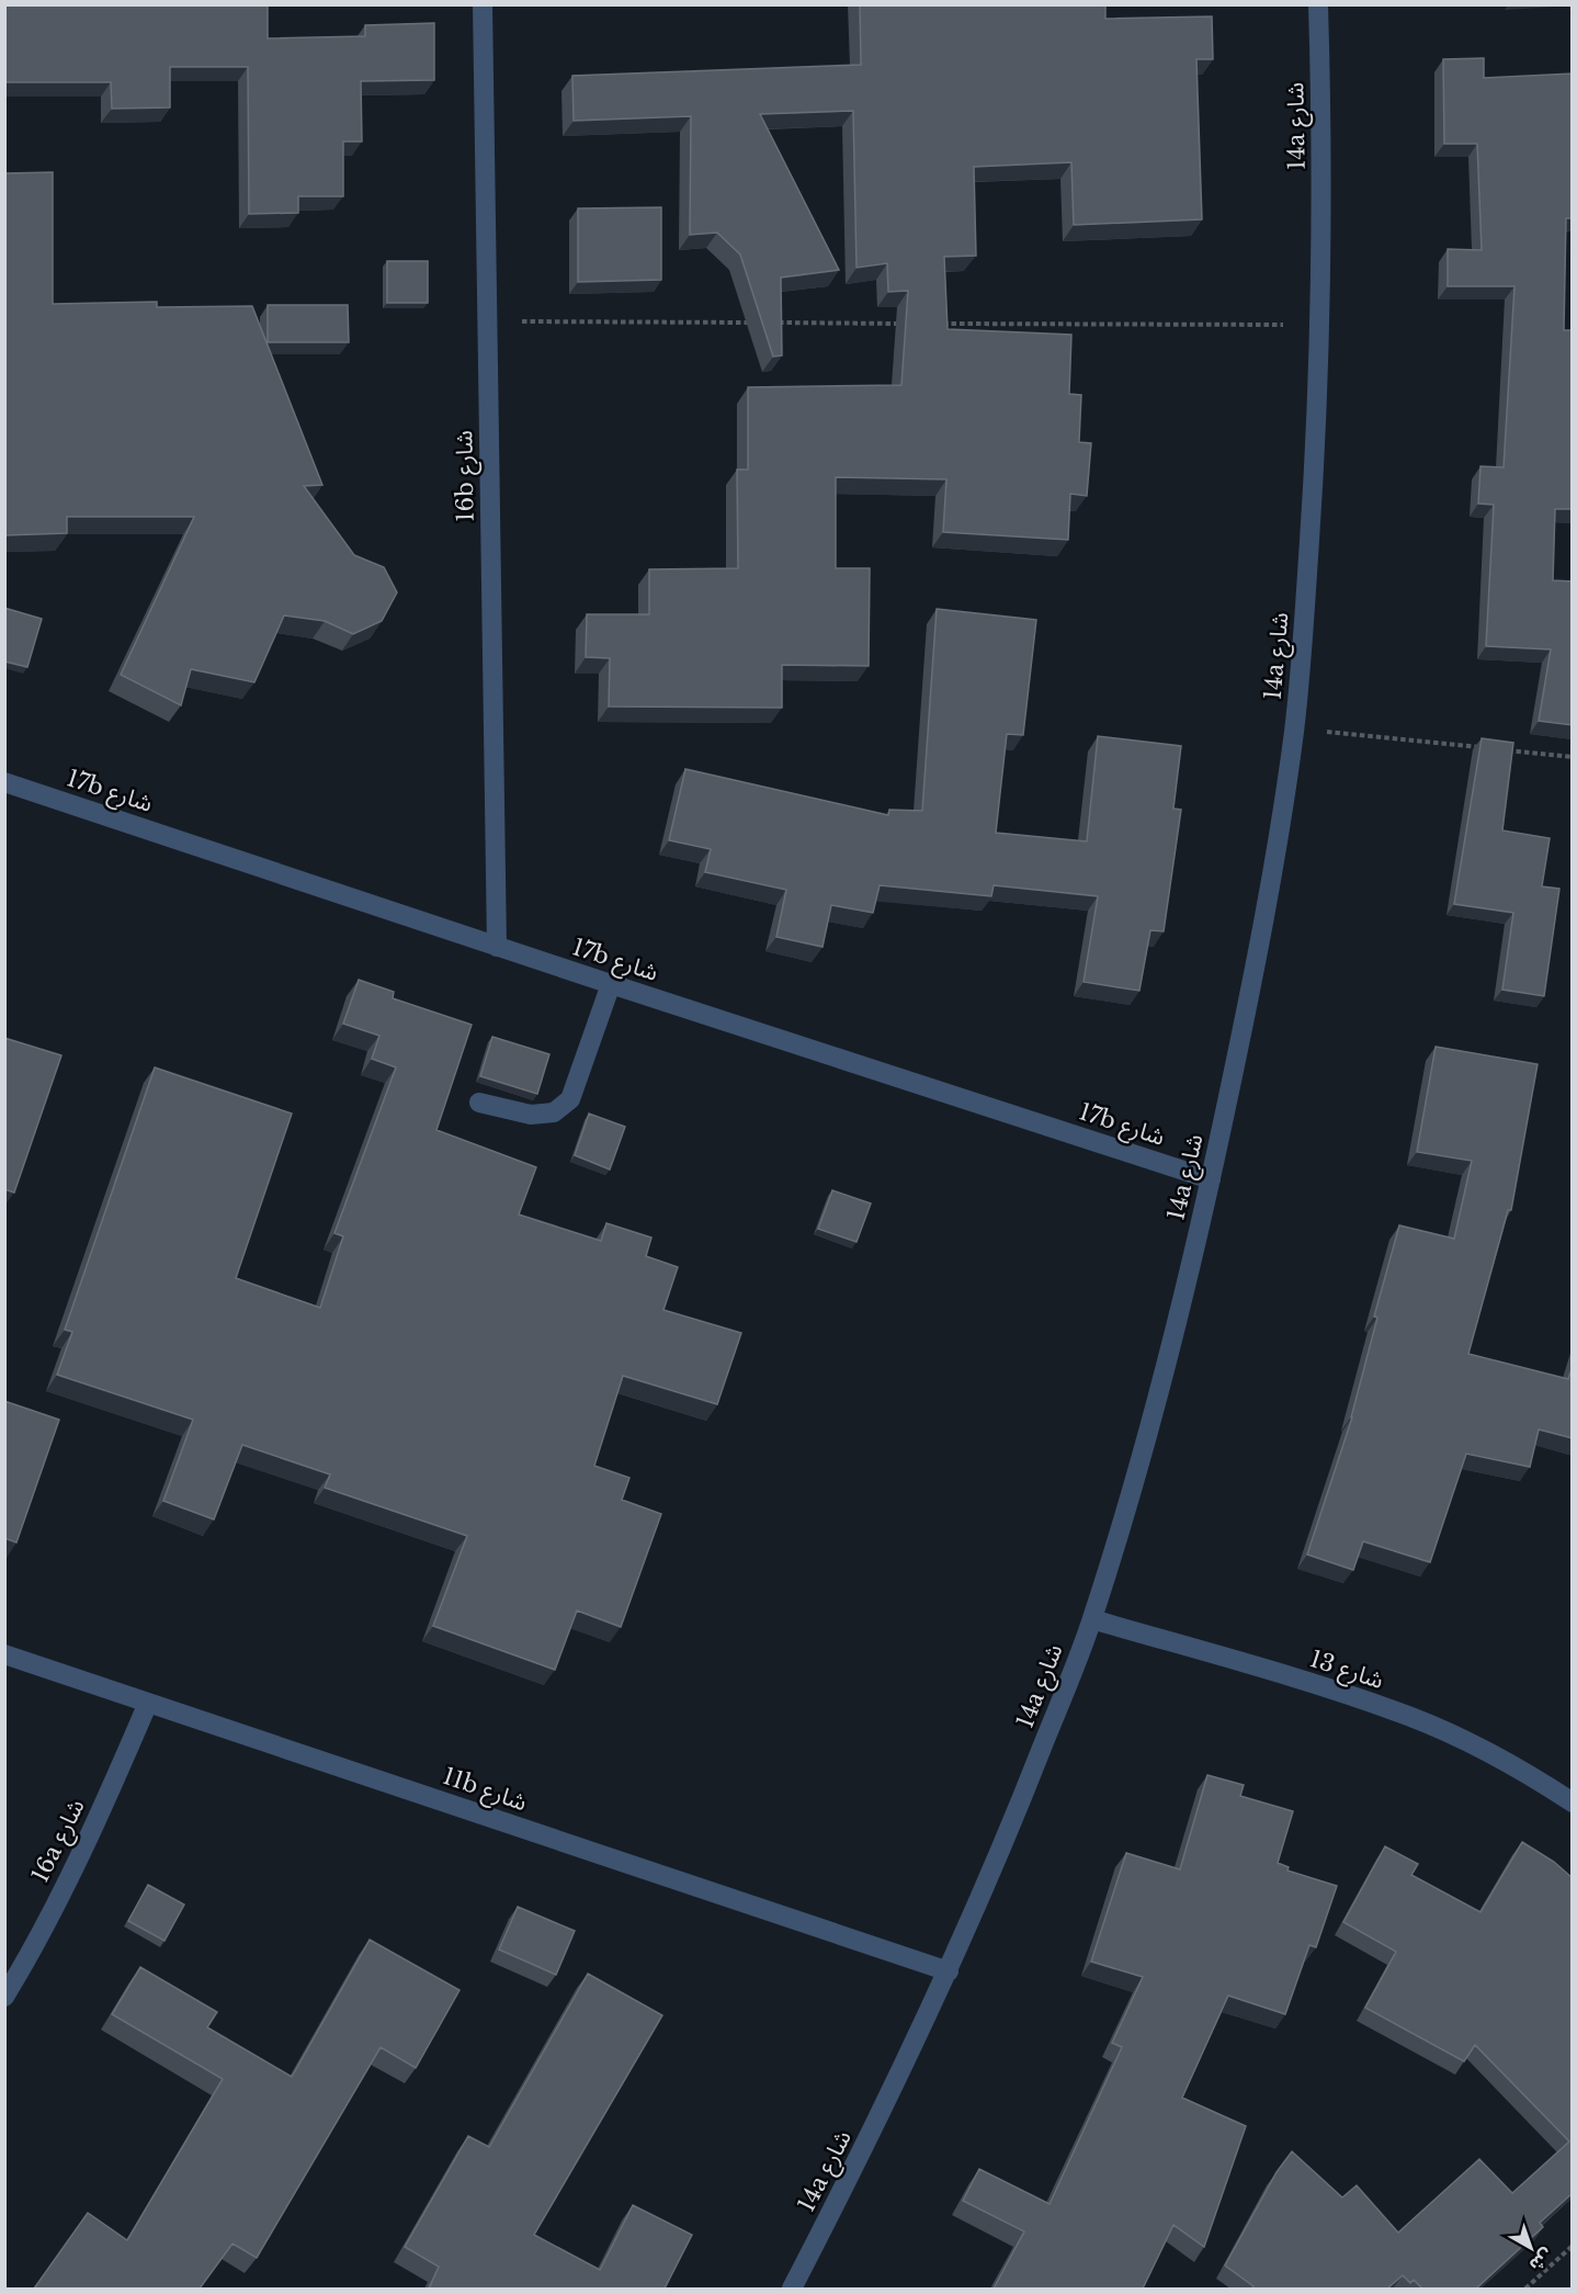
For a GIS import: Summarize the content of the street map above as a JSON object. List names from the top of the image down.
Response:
{
  "streets": {
    "street": [
      "14a شارع",
      "16b شارع",
      "17b شارع",
      "شارع 13",
      "11b شارع",
      "16a شارع"
    ]
  },
  "crossings": [
    ["14a شارع", "17b شارع"],
    ["14a شارع", "شارع 13"],
    ["14a شارع", "11b شارع"],
    ["16b شارع", "17b شارع"],
    ["11b شارع", "16a شارع"]
  ],
  "north": "bottom right"
}
